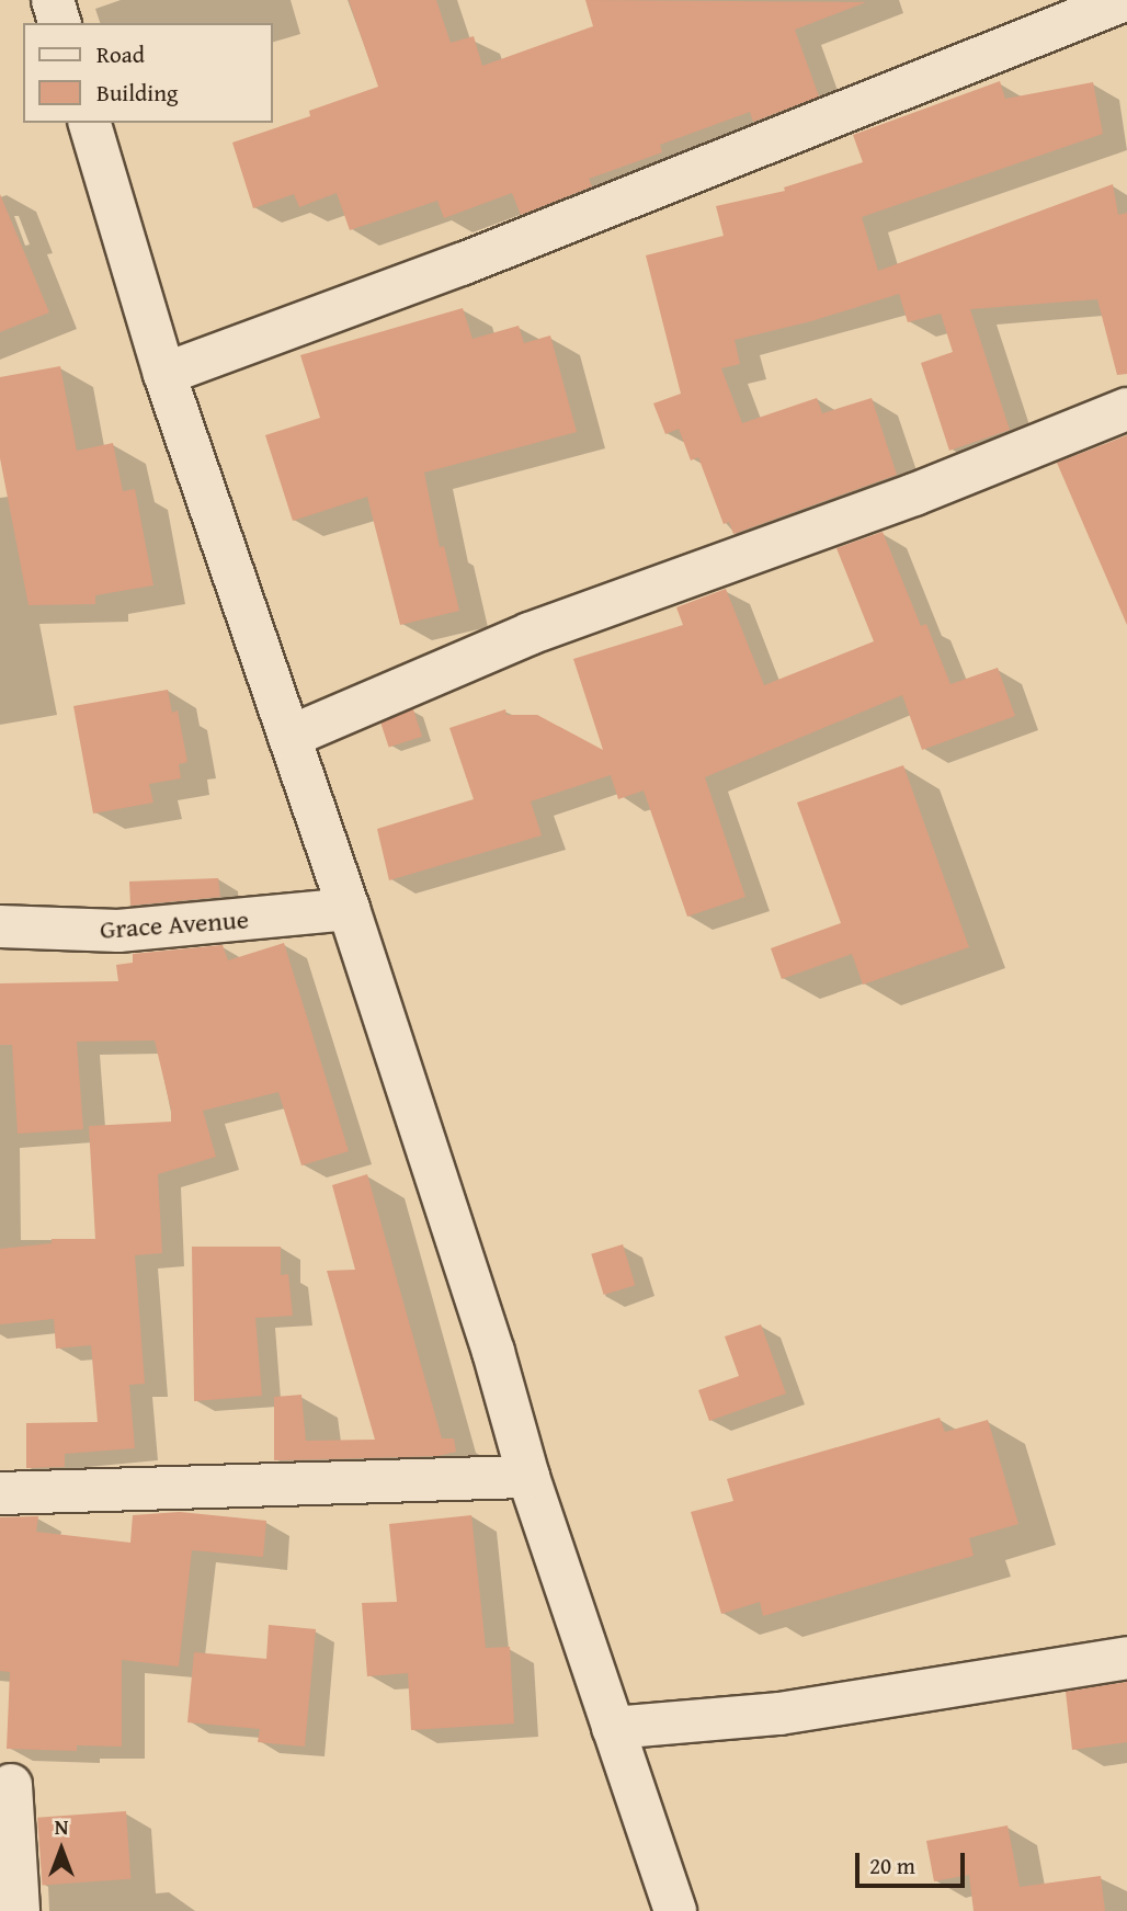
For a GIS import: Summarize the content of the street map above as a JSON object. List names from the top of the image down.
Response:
{
  "streets": {
    "street": ["Grace Avenue"]
  },
  "legend": ["Road", "Building"],
  "scale_bar": "20 m",
  "north": "top"
}
